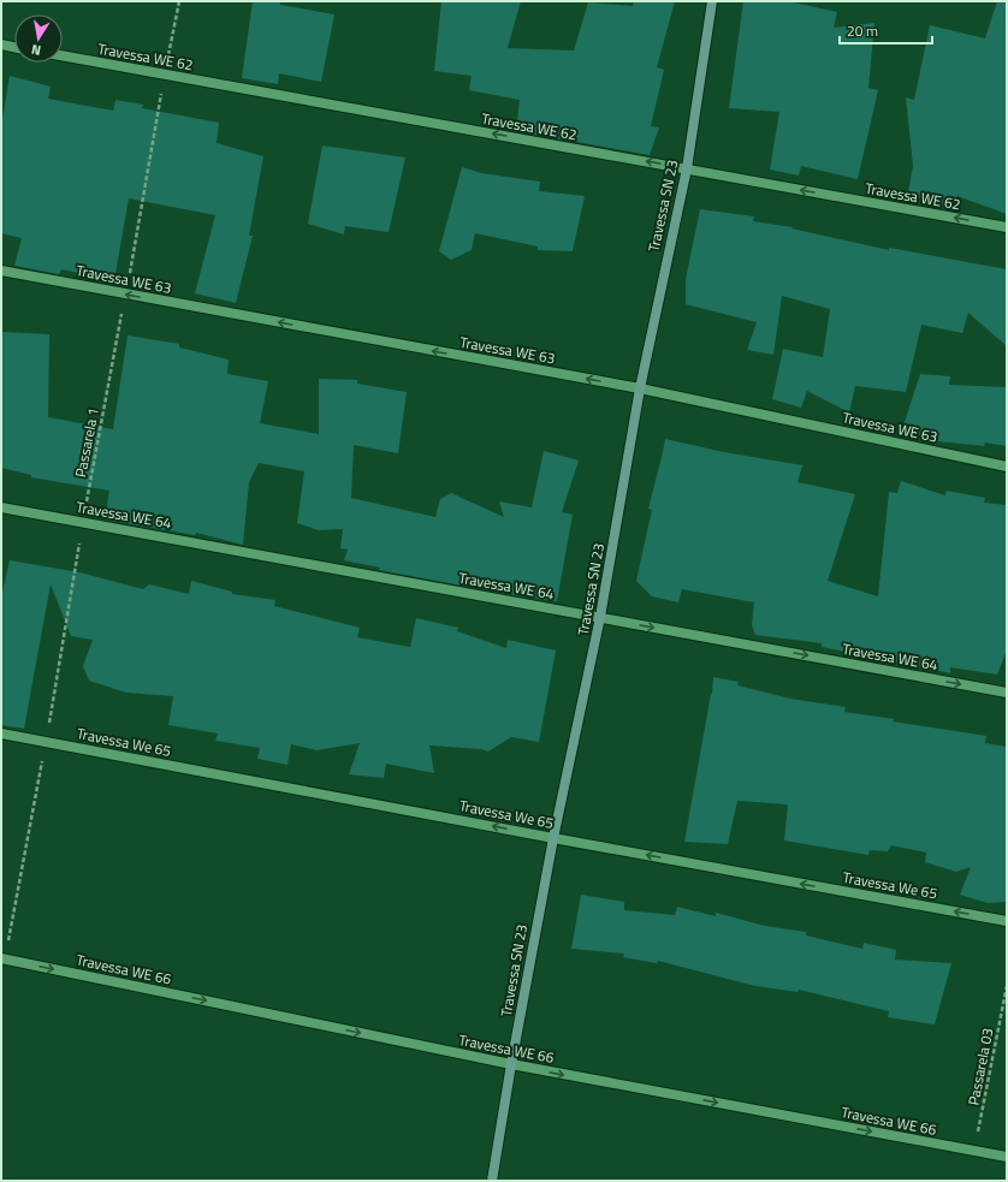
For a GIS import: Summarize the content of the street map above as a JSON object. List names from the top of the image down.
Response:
{
  "streets": {
    "main road": ["Travessa SN 23"],
    "street": [
      "Travessa WE 62",
      "Travessa WE 63",
      "Travessa WE 64",
      "Travessa We 65",
      "Travessa WE 66"
    ],
    "path": ["Passarela 1", "Passarela 03"]
  },
  "crossings": [
    ["Travessa WE 62", "Travessa SN 23"],
    ["Travessa WE 62", "Passarela 1"],
    ["Travessa SN 23", "Travessa WE 63"],
    ["Travessa SN 23", "Travessa WE 64"],
    ["Travessa SN 23", "Travessa We 65"],
    ["Travessa SN 23", "Travessa WE 66"],
    ["Travessa WE 63", "Passarela 1"],
    ["Passarela 1", "Travessa WE 64"],
    ["Passarela 1", "Travessa We 65"],
    ["Passarela 1", "Travessa WE 66"],
    ["Travessa WE 66", "Passarela 03"]
  ],
  "one_way": [
    "Travessa WE 62",
    "Travessa WE 63",
    "Travessa WE 64",
    "Travessa We 65",
    "Travessa WE 66"
  ],
  "scale_bar": "20 m",
  "north": "bottom"
}
